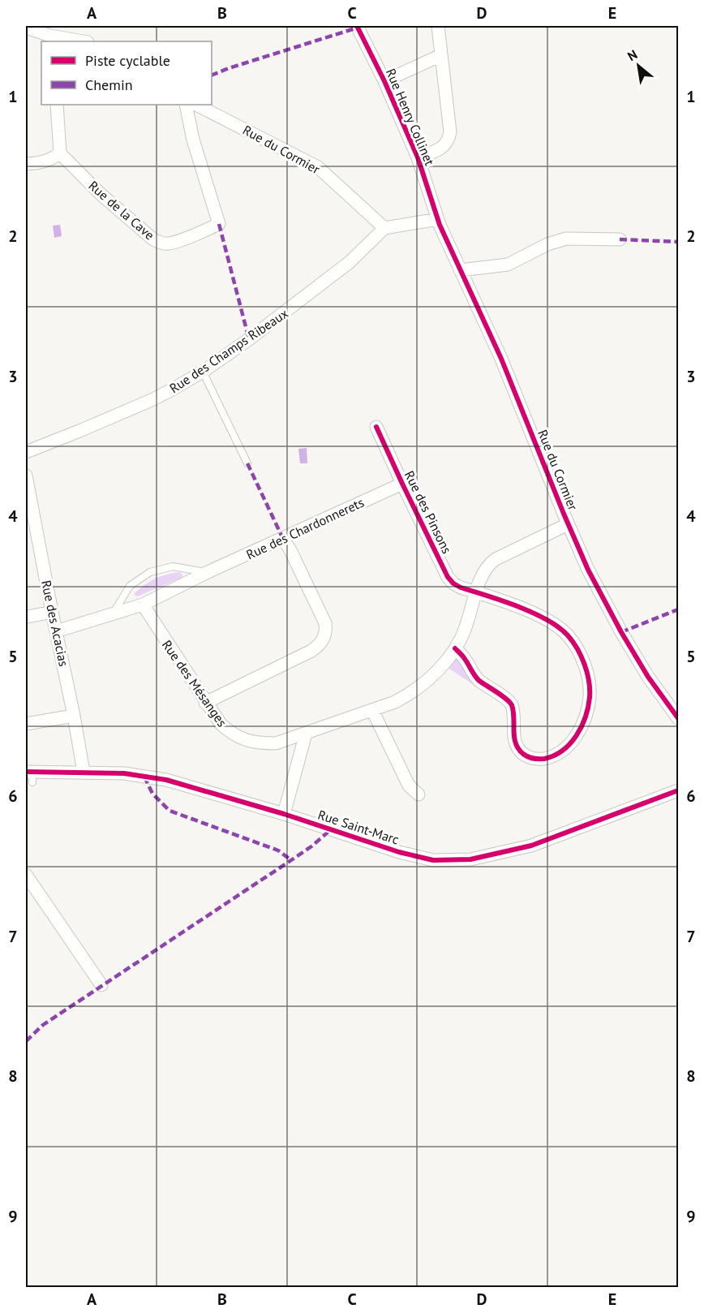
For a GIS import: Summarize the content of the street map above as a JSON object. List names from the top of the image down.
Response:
{
  "streets": {
    "street": [
      "Rue Henry Collinet",
      "Rue du Cormier",
      "Rue de la Cave",
      "Rue des Champs Ribeaux",
      "Rue des Pinsons",
      "Rue des Chardonnerets",
      "Rue des Acacias",
      "Rue des Mésanges",
      "Rue Saint-Marc"
    ]
  },
  "crossings": [
    ["Rue Henry Collinet", "Rue du Cormier"],
    ["Rue du Cormier", "Rue des Champs Ribeaux"],
    ["Rue du Cormier", "Rue des Mésanges"],
    ["Rue des Pinsons", "Rue des Chardonnerets"],
    ["Rue des Pinsons", "Rue des Mésanges"],
    ["Rue des Chardonnerets", "Rue des Acacias"],
    ["Rue des Chardonnerets", "Rue des Mésanges"],
    ["Rue des Acacias", "Rue Saint-Marc"]
  ],
  "legend": ["Piste cyclable", "Chemin"],
  "north": "top left",
  "grid": {
    "columns": [
      "A",
      "B",
      "C",
      "D",
      "E"
    ],
    "rows": [
      "1",
      "2",
      "3",
      "4",
      "5",
      "6",
      "7",
      "8",
      "9"
    ]
  }
}
